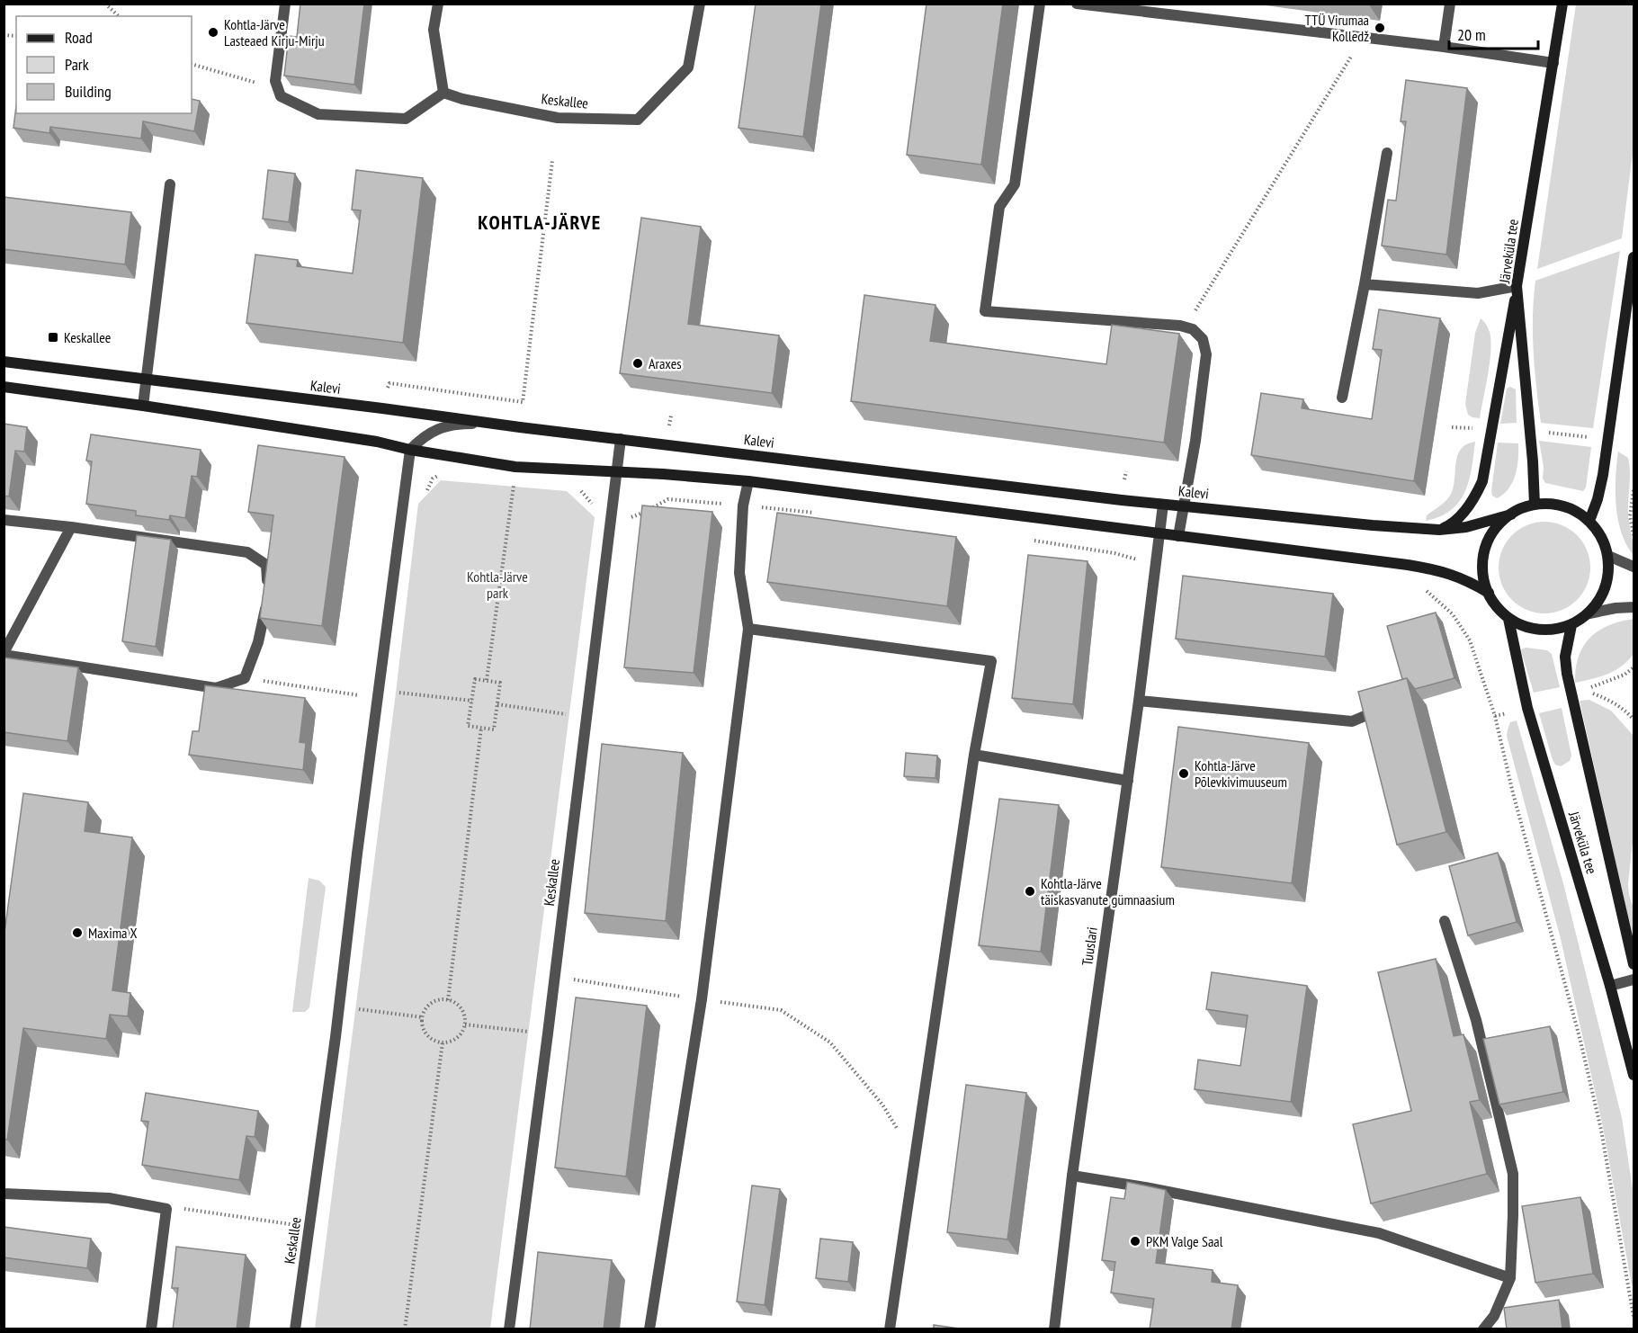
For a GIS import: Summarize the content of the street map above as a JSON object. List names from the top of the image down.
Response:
{
  "streets": {
    "main road": ["Järveküla tee", "Kalevi"],
    "street": ["Keskallee", "Tuuslari"]
  },
  "crossings": [
    ["Keskallee", "Kalevi"],
    ["Järveküla tee", "Kalevi"],
    ["Kalevi", "Tuuslari"]
  ],
  "districts": ["KOHTLA-JÄRVE"],
  "parks": ["Kohtla-Järve park"],
  "places": {
    "other": [
      "TTÜ Virumaa Kolledž",
      "Kohtla-Järve Lasteaed Kirju-Mirju",
      "Araxes",
      "Kohtla-Järve Põlevkivimuuseum",
      "Kohtla-Järve täiskasvanute gümnaasium",
      "Maxima X",
      "PKM Valge Saal"
    ],
    "transit": ["Keskallee"]
  },
  "legend": ["Road", "Park", "Building"],
  "scale_bar": "20 m"
}
